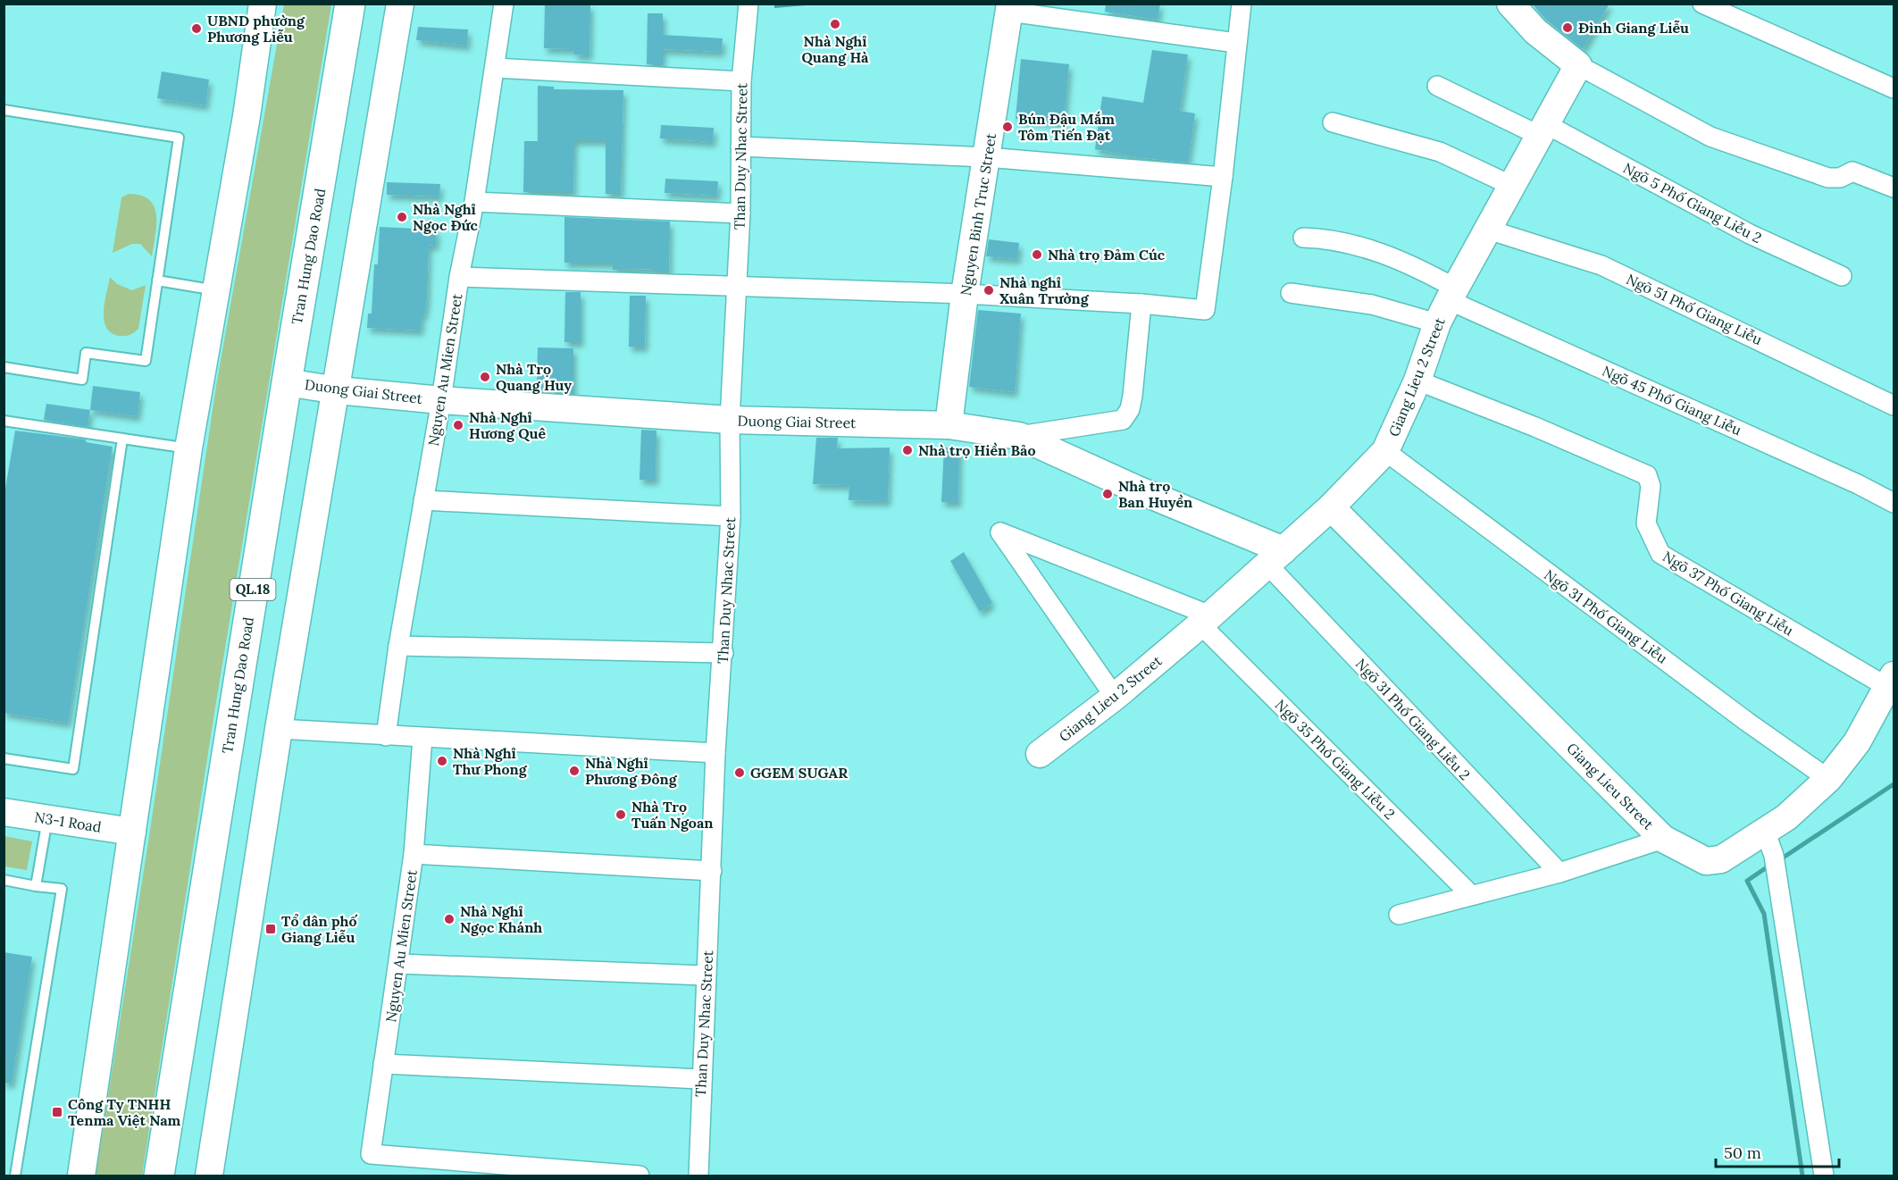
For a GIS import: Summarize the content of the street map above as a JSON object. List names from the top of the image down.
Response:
{
  "streets": {
    "highway": ["Tran Hung Dao Road", "QL.18"],
    "main road": [
      "Nguyen Binh Truc Street",
      "Giang Lieu 2 Street",
      "Duong Giai Street",
      "Giang Lieu Street",
      "N3-1 Road"
    ],
    "street": [
      "Than Duy Nhac Street",
      "Ngõ 5 Phố Giang Liễu 2",
      "Ngõ 51 Phố Giang Liễu",
      "Nguyen Au Mien Street",
      "Ngõ 45 Phố Giang Liễu",
      "Ngõ 37 Phố Giang Liễu",
      "Ngõ 31 Phố Giang Liễu",
      "Ngõ 31 Phố Giang Liễu 2",
      "Ngõ 35 Phố Giang Liễu 2"
    ]
  },
  "crossings": [
    ["Than Duy Nhac Street", "Duong Giai Street"],
    ["Ngõ 5 Phố Giang Liễu 2", "Giang Lieu 2 Street"],
    ["Nguyen Binh Truc Street", "Duong Giai Street"],
    ["Tran Hung Dao Road", "Duong Giai Street"],
    ["Ngõ 51 Phố Giang Liễu", "Giang Lieu 2 Street"],
    ["Nguyen Au Mien Street", "Duong Giai Street"],
    ["Giang Lieu 2 Street", "Duong Giai Street"],
    ["Giang Lieu 2 Street", "Ngõ 45 Phố Giang Liễu"],
    ["Giang Lieu 2 Street", "Ngõ 37 Phố Giang Liễu"],
    ["Giang Lieu 2 Street", "Ngõ 31 Phố Giang Liễu"],
    ["Giang Lieu 2 Street", "Ngõ 31 Phố Giang Liễu 2"],
    ["Giang Lieu 2 Street", "Ngõ 35 Phố Giang Liễu 2"],
    ["Giang Lieu 2 Street", "Giang Lieu Street"],
    ["Duong Giai Street", "Ngõ 31 Phố Giang Liễu 2"],
    ["Ngõ 37 Phố Giang Liễu", "Giang Lieu Street"],
    ["Ngõ 31 Phố Giang Liễu", "Giang Lieu Street"]
  ],
  "places": {
    "other": [
      "Nhà Nghỉ Quang Hà",
      "Đình Giang Liễu",
      "UBND phường Phương Liễu",
      "Bún Đậu Mắm Tôm Tiến Đạt",
      "Nhà Nghỉ Ngọc Đức",
      "Nhà trọ Đảm Cúc",
      "Nhà nghỉ Xuân Trường",
      "Nhà Trọ Quang Huy",
      "Nhà Nghỉ Hương Quê",
      "Nhà trọ Hiền Bảo",
      "Nhà trọ Ban Huyền",
      "Nhà Nghỉ Thư Phong",
      "Nhà Nghỉ Phương Đông",
      "GGEM SUGAR",
      "Nhà Trọ Tuấn Ngoan",
      "Nhà Nghỉ Ngọc Khánh"
    ],
    "transit": ["Tổ dân phố Giang Liễu", "Công Ty TNHH Tenma Việt Nam"]
  },
  "scale_bar": "50 m"
}
